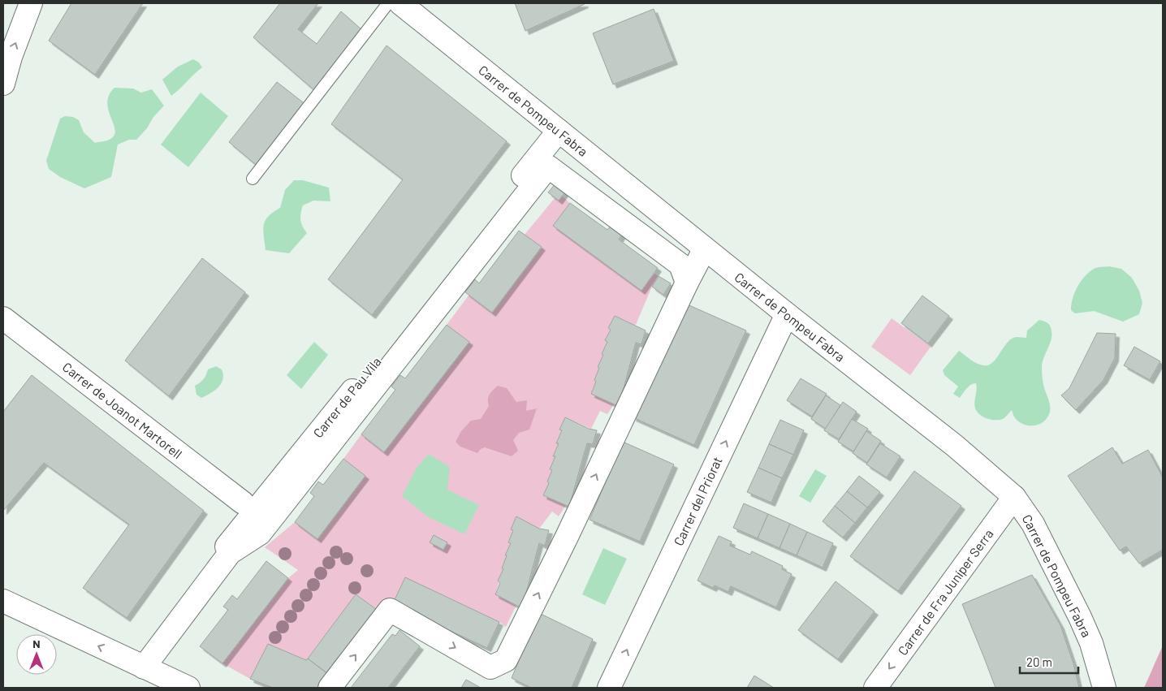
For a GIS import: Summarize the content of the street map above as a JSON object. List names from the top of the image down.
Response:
{
  "streets": {
    "street": [
      "Carrer de Pompeu Fabra",
      "Carrer de Pau Vila",
      "Carrer de Joanot Martorell",
      "Carrer del Priorat",
      "Carrer de Fra Juníper Serra"
    ]
  },
  "crossings": [
    ["Carrer de Pompeu Fabra", "Carrer de Pau Vila"],
    ["Carrer de Pompeu Fabra", "Carrer del Priorat"],
    ["Carrer de Pompeu Fabra", "Carrer de Fra Juníper Serra"]
  ],
  "one_way": ["Carrer del Priorat", "Carrer de Fra Juníper Serra"],
  "scale_bar": "20 m",
  "north": "top"
}
